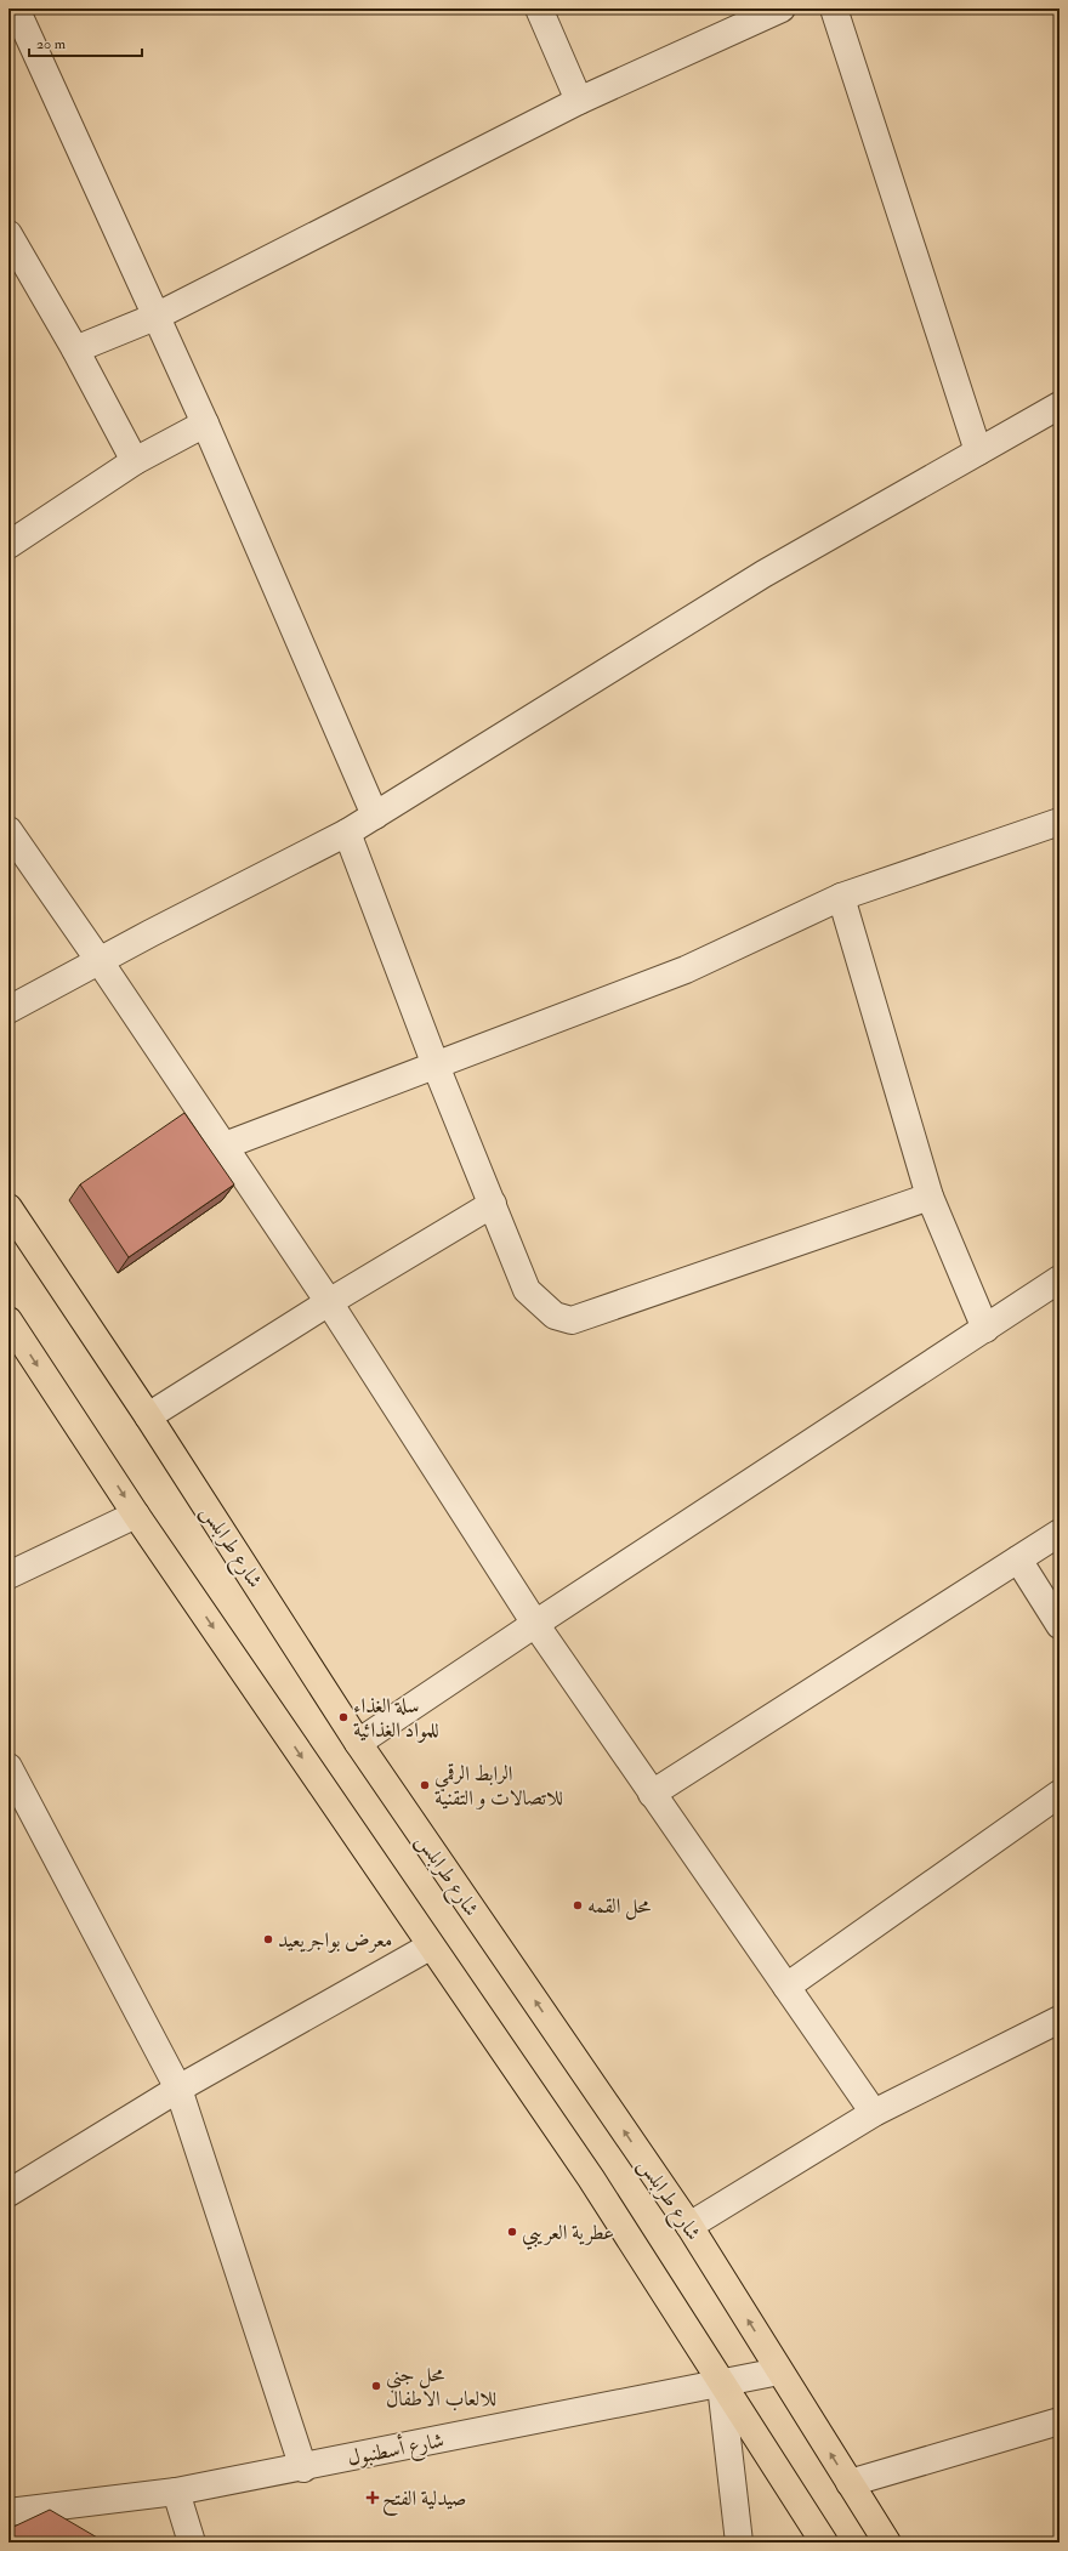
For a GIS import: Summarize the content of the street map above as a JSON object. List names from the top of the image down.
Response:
{
  "streets": {
    "main road": ["شارع طرابلس"],
    "street": ["شارع أسطنبول"]
  },
  "crossings": [
    ["شارع طرابلس", "شارع أسطنبول"]
  ],
  "places": {
    "other": [
      "سلة الغذاء للمواد الغذائية",
      "الرابط الرقمي للاتصالات و التقنية",
      "محل القمه",
      "معرض بواجريعيد",
      "عطرية العريبي",
      "محل جني للالعاب الاطفال"
    ],
    "health": ["صيدلية الفتح"]
  },
  "scale_bar": "20 m"
}
